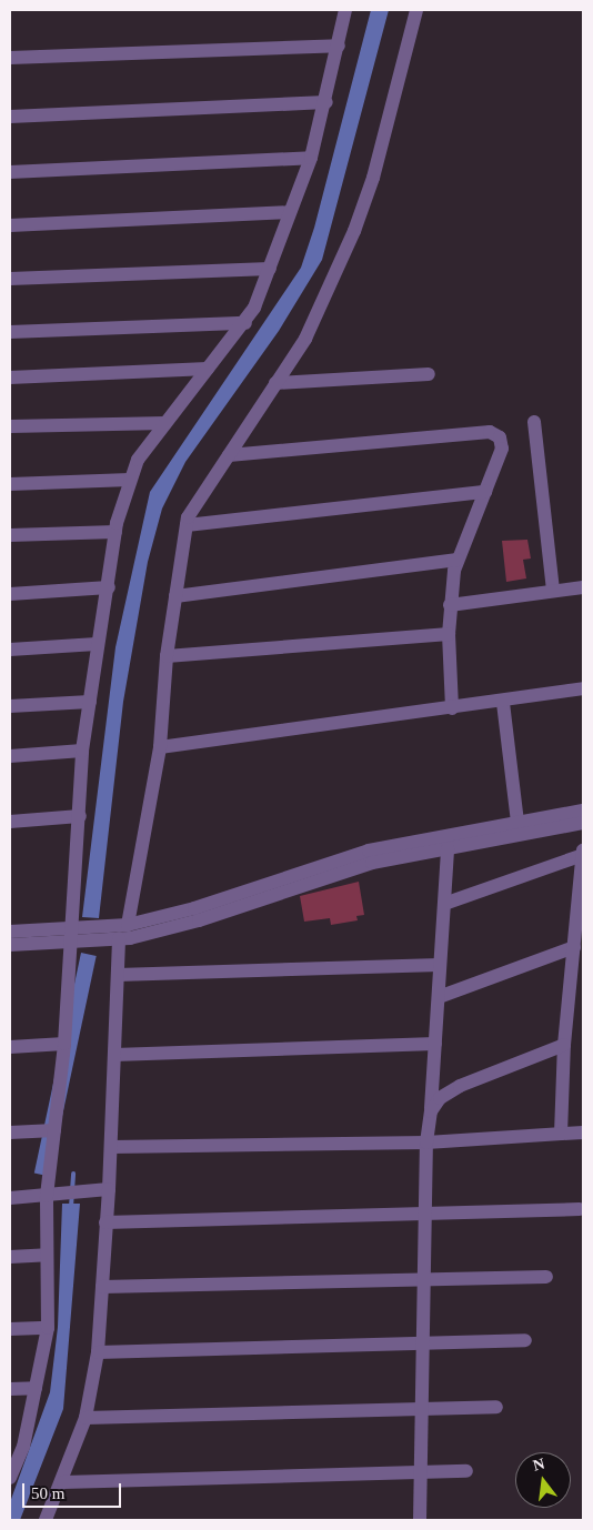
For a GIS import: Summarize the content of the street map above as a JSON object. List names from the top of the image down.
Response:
{
  "scale_bar": "50 m",
  "north": "top"
}
